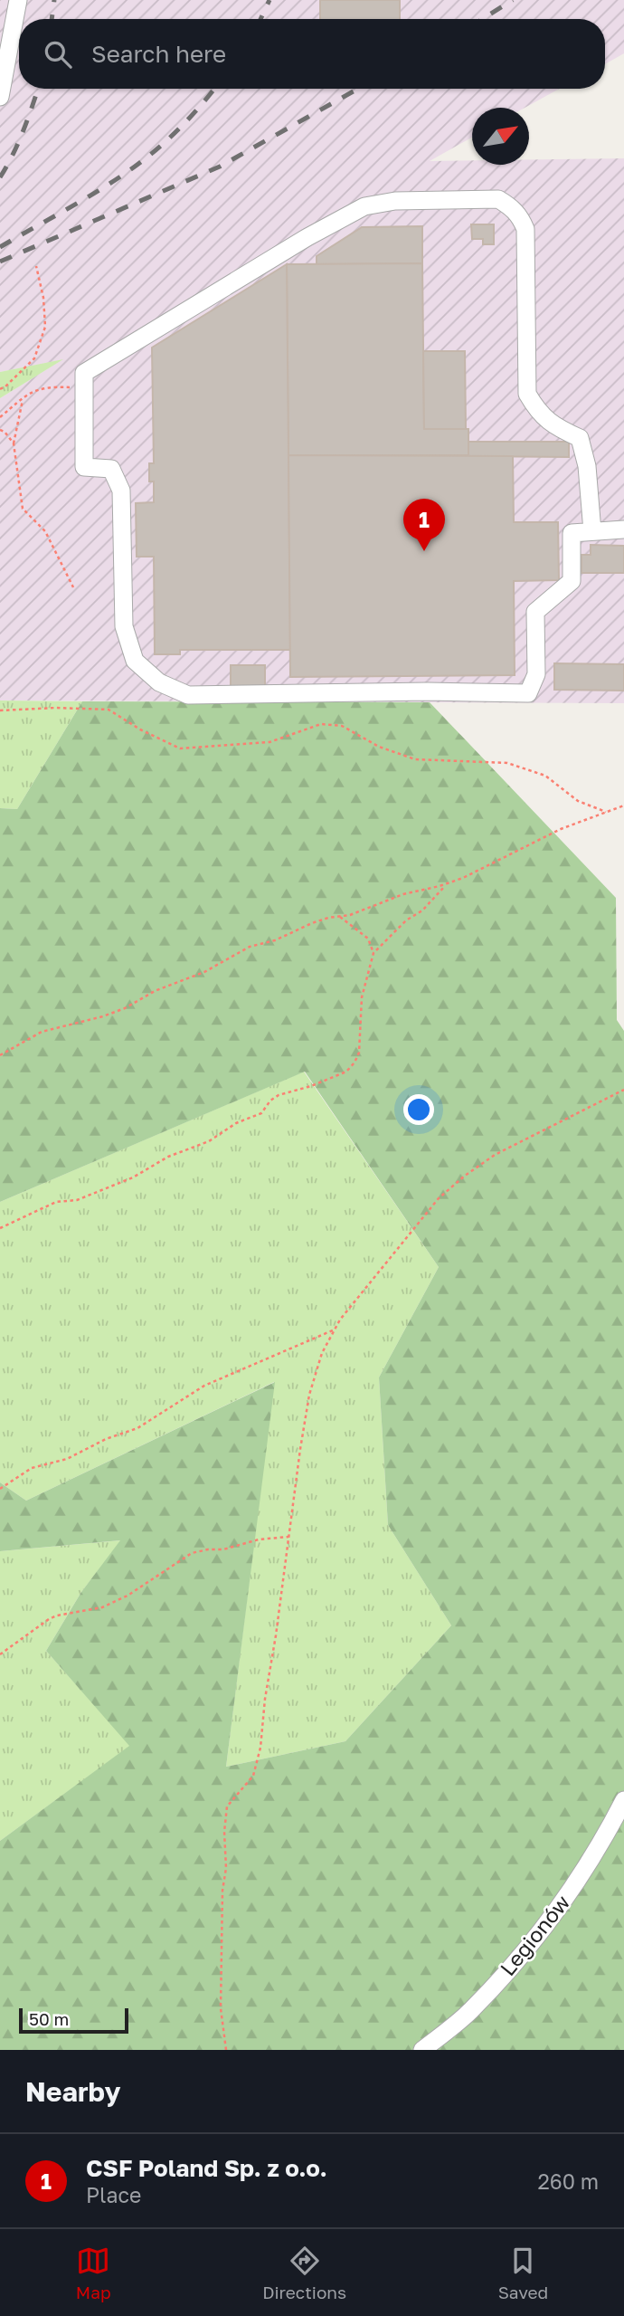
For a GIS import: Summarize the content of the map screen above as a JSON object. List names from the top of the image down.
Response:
{
  "streets": {
    "street": ["Legionów"]
  },
  "scale_bar": "50 m",
  "north": "top right",
  "page": {
    "search": "Search here",
    "pins": "1",
    "scale": "50 m",
    "heading": "Nearby",
    "list": [
      {
        "mark": "1",
        "name": "CSF Poland Sp. z o.o.",
        "note": "Place",
        "value": "260 m"
      }
    ],
    "nav": ["Map", "Directions", "Saved"]
  }
}
